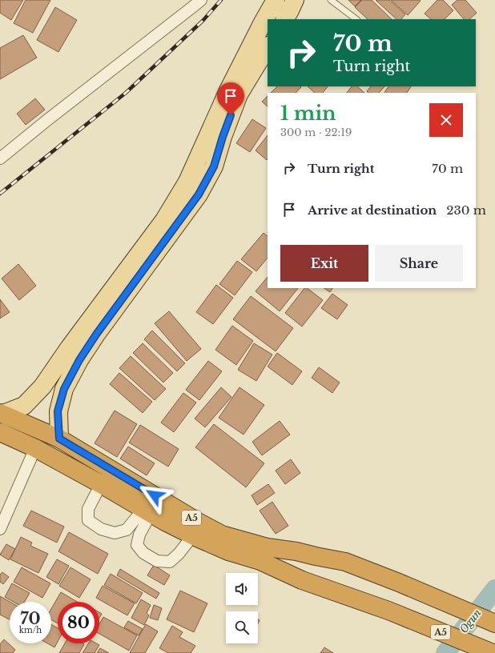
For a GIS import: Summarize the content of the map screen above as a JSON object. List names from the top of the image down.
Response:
{
  "streets": {
    "highway": ["A5"]
  },
  "water": ["Ogun"],
  "page": {
    "turn": ["70 m", "Turn right"],
    "heading": ["1 min", "300 m · 22:19"],
    "list": [
      {
        "name": "Turn right",
        "value": "70 m"
      },
      {
        "name": "Arrive at destination",
        "value": "230 m"
      }
    ],
    "buttons": ["Exit", "Share"],
    "speed": "70 km/h",
    "limit": "80"
  }
}
